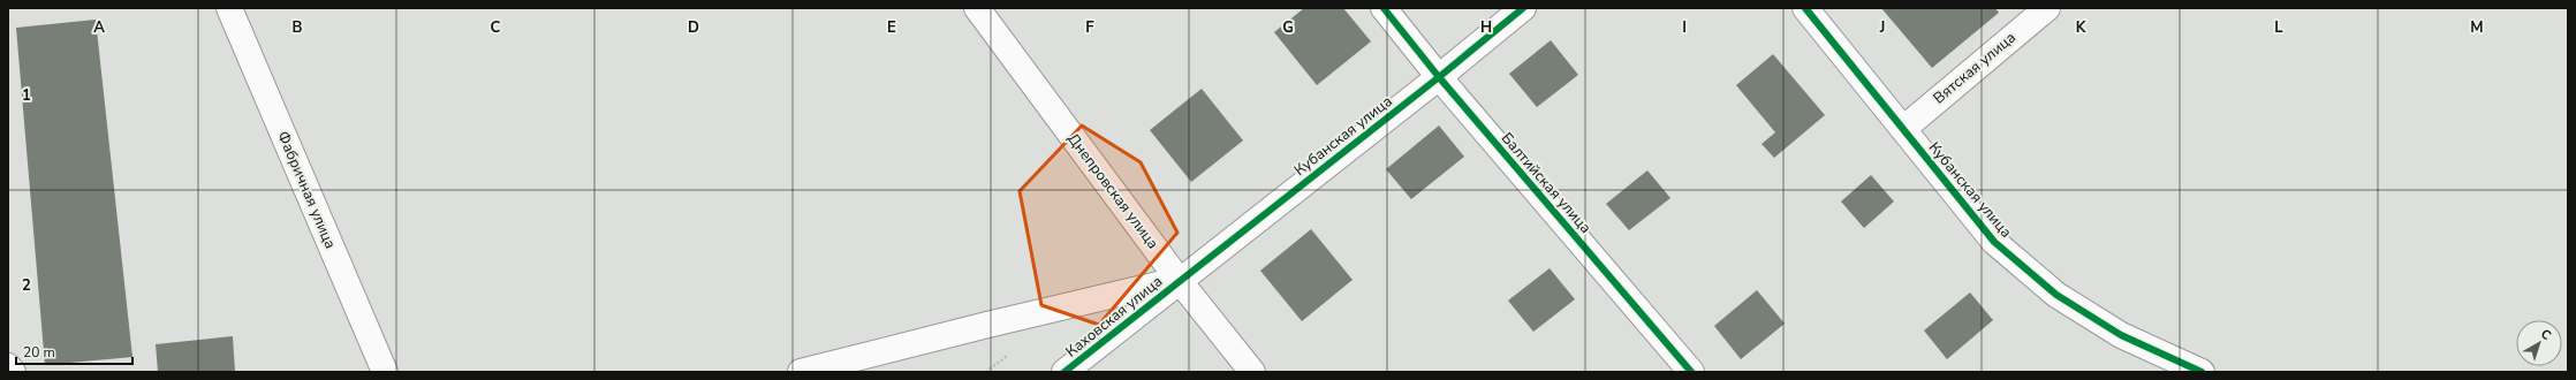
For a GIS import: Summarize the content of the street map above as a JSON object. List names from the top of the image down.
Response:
{
  "streets": {
    "street": [
      "Вятская улица",
      "Кубанская улица",
      "Балтийская улица",
      "Фабричная улица",
      "Днепровская улица",
      "Каховская улица"
    ]
  },
  "crossings": [
    ["Вятская улица", "Кубанская улица"],
    ["Кубанская улица", "Балтийская улица"],
    ["Кубанская улица", "Днепровская улица"],
    ["Кубанская улица", "Каховская улица"],
    ["Днепровская улица", "Каховская улица"]
  ],
  "scale_bar": "20 m",
  "north": "top right",
  "grid": {
    "columns": [
      "A",
      "B",
      "C",
      "D",
      "E",
      "F",
      "G",
      "H",
      "I",
      "J",
      "K",
      "L",
      "M"
    ],
    "rows": ["1", "2"]
  }
}
